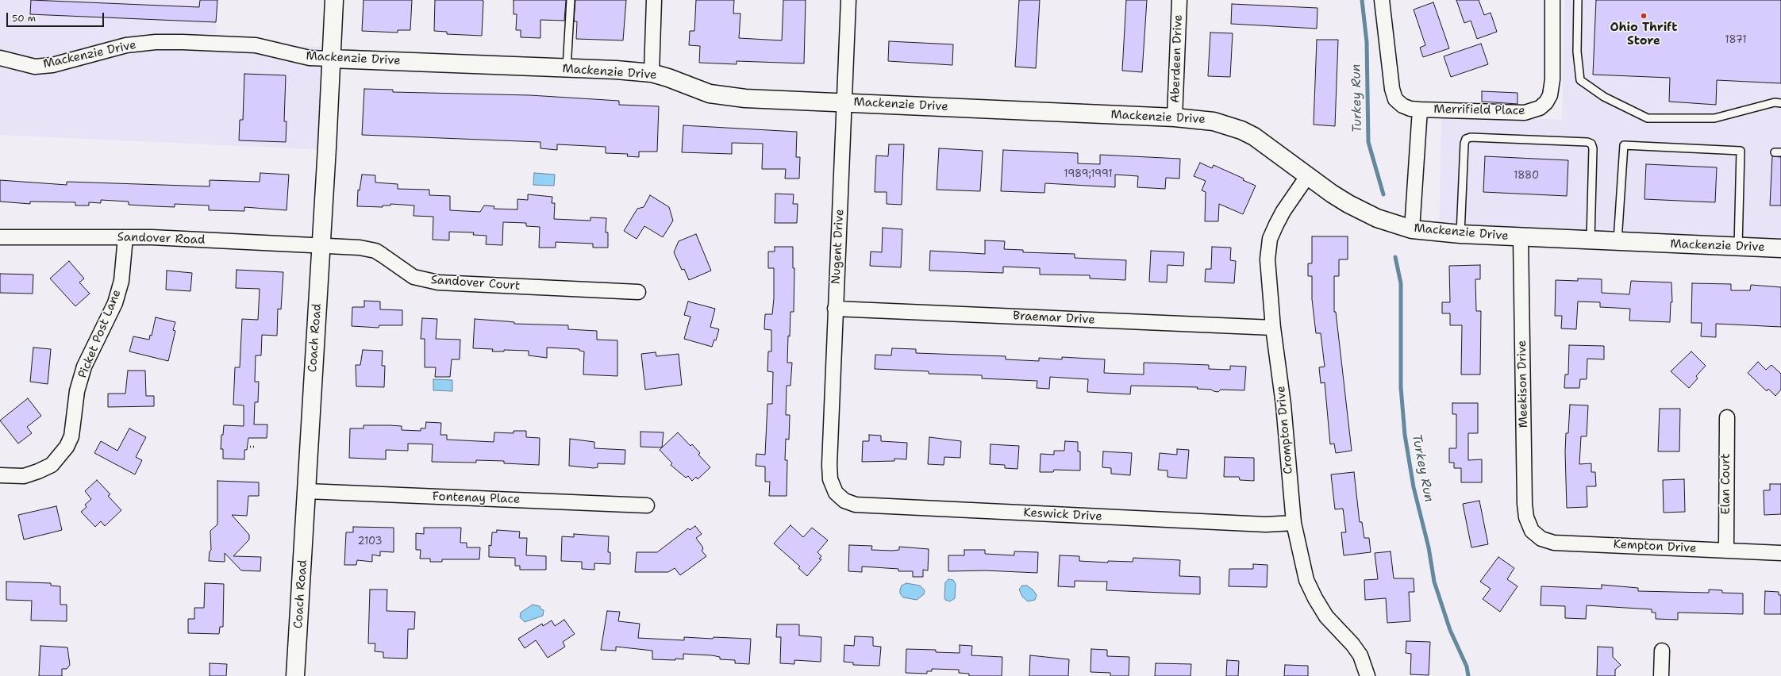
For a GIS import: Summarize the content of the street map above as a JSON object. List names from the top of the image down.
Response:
{
  "streets": {
    "street": [
      "Mackenzie Drive",
      "Aberdeen Drive",
      "Merrifield Place",
      "Sandover Road",
      "Nugent Drive",
      "Sandover Court",
      "Braemar Drive",
      "Picket Post Lane",
      "Coach Road",
      "Meekison Drive",
      "Crompton Drive",
      "Elan Court",
      "Fontenay Place",
      "Keswick Drive",
      "Kempton Drive"
    ]
  },
  "crossings": [
    ["Mackenzie Drive", "Aberdeen Drive"],
    ["Mackenzie Drive", "Merrifield Place"],
    ["Mackenzie Drive", "Nugent Drive"],
    ["Mackenzie Drive", "Coach Road"],
    ["Mackenzie Drive", "Meekison Drive"],
    ["Mackenzie Drive", "Crompton Drive"],
    ["Sandover Road", "Sandover Court"],
    ["Sandover Road", "Picket Post Lane"],
    ["Sandover Road", "Coach Road"],
    ["Nugent Drive", "Braemar Drive"],
    ["Nugent Drive", "Keswick Drive"],
    ["Sandover Court", "Coach Road"],
    ["Braemar Drive", "Crompton Drive"],
    ["Coach Road", "Fontenay Place"],
    ["Meekison Drive", "Kempton Drive"],
    ["Crompton Drive", "Keswick Drive"],
    ["Elan Court", "Kempton Drive"]
  ],
  "water": ["Turkey Run"],
  "places": ["Ohio Thrift Store"],
  "house_numbers": [
    "1871",
    "1989;1991",
    "1880",
    "2103"
  ],
  "scale_bar": "50 m"
}
